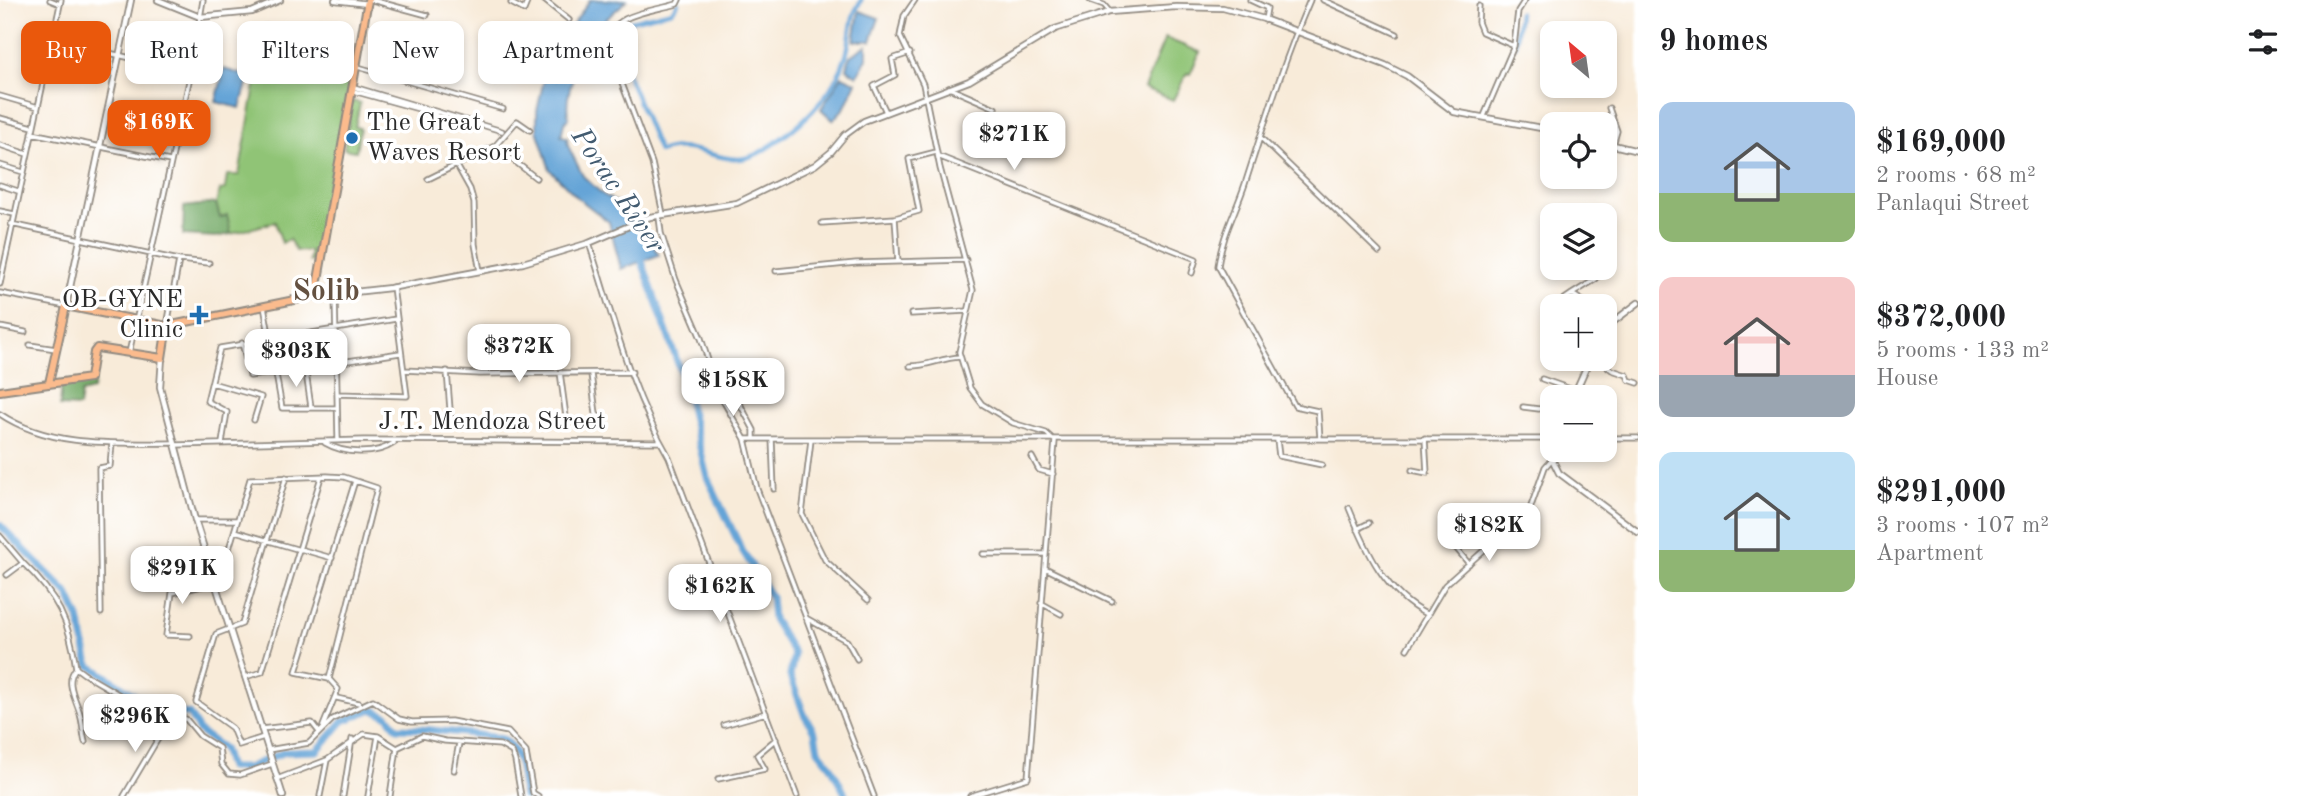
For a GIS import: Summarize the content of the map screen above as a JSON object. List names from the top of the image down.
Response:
{
  "streets": {
    "street": ["J.T. Mendoza Street"]
  },
  "districts": ["Solib"],
  "water": ["Porac River"],
  "places": {
    "other": ["The Great Waves Resort"],
    "health": ["OB-GYNE Clinic"]
  },
  "north": "top left",
  "page": {
    "heading": "9 homes",
    "map_buttons": ["+", "−"],
    "chip": [
      "Buy",
      "Rent",
      "Filters",
      "New",
      "Apartment"
    ],
    "list": [
      {
        "name": "$169,000",
        "note": "2 rooms · 68 m² · Panlaqui Street"
      },
      {
        "name": "$372,000",
        "note": "5 rooms · 133 m² · House"
      },
      {
        "name": "$291,000",
        "note": "3 rooms · 107 m² · Apartment"
      }
    ],
    "price": [
      "$169K",
      "$271K",
      "$372K",
      "$303K",
      "$158K",
      "$182K",
      "$291K",
      "$162K",
      "$296K"
    ]
  }
}
